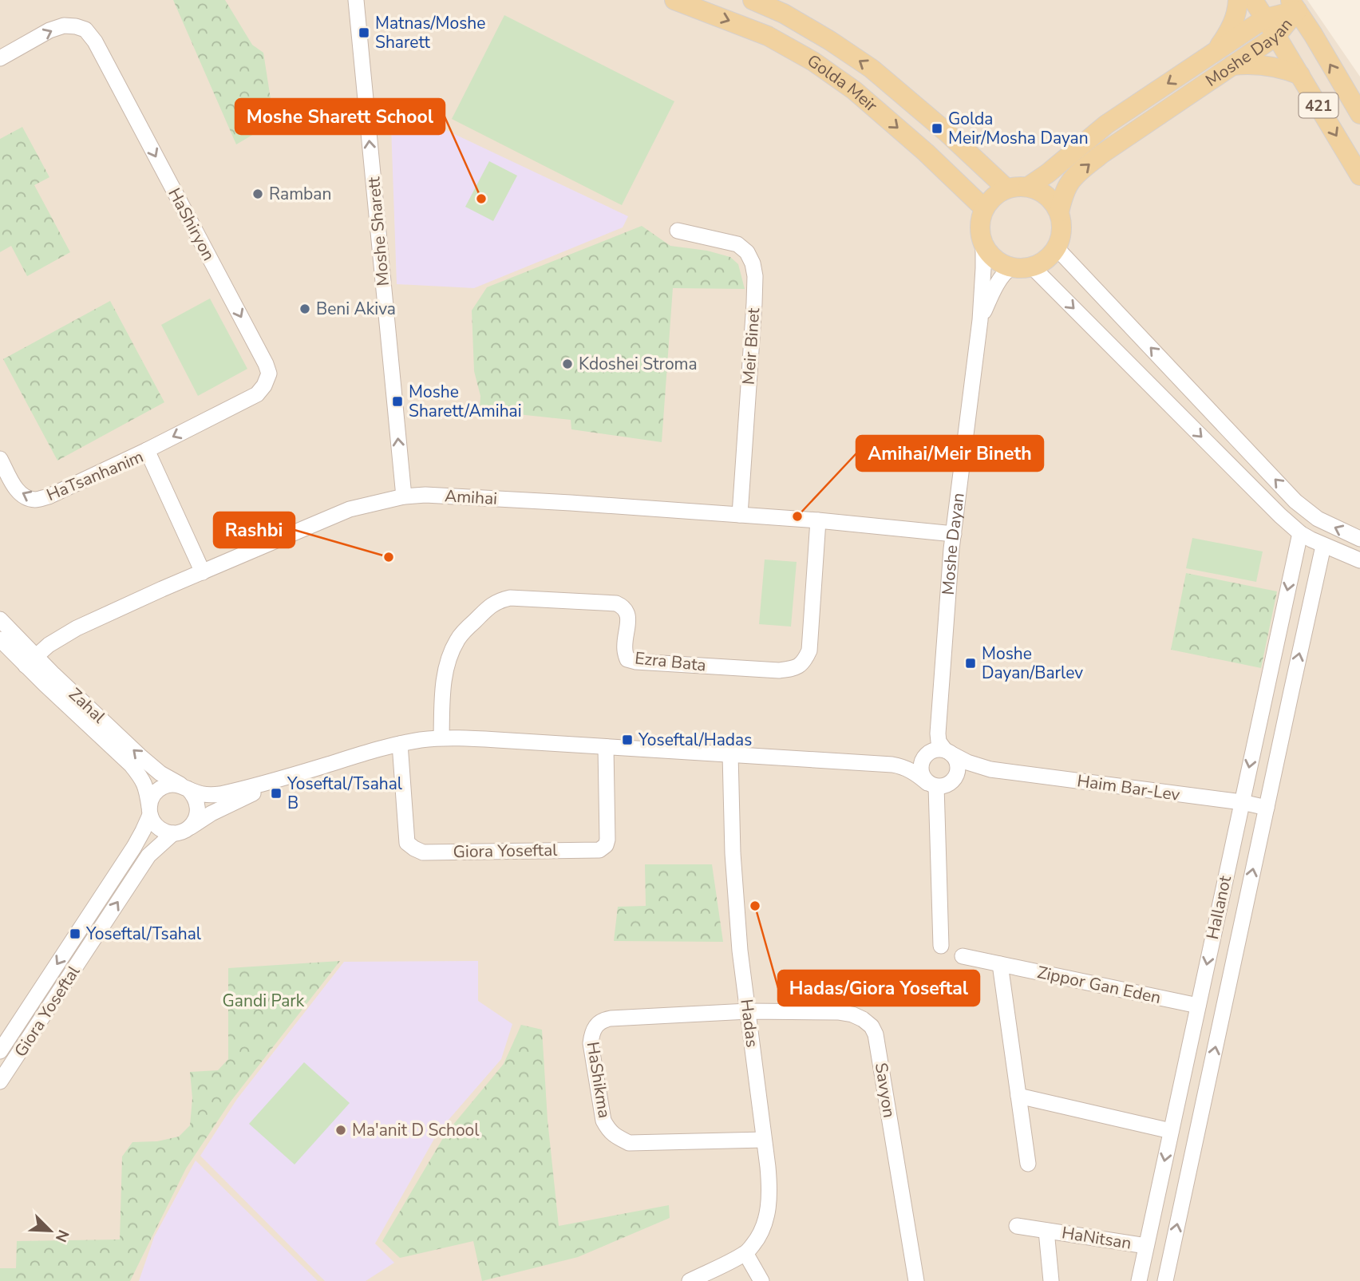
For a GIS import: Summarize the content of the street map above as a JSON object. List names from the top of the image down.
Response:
{
  "streets": {
    "main road": ["Moshe Dayan", "Golda Meir", "421"],
    "street": [
      "HaShiryon",
      "Moshe Sharett",
      "Meir Binet",
      "HaTsanhanim",
      "Amihai",
      "Ezra Bata",
      "Zahal",
      "Haim Bar-Lev",
      "Giora Yoseftal",
      "HaIlanot",
      "Zippor Gan Eden",
      "Hadas",
      "HaShikma",
      "Savyon",
      "HaNitsan"
    ]
  },
  "crossings": [
    ["Moshe Dayan", "Golda Meir"],
    ["Moshe Dayan", "421"],
    ["Moshe Dayan", "Amihai"],
    ["Moshe Dayan", "Haim Bar-Lev"],
    ["Moshe Dayan", "Giora Yoseftal"],
    ["HaShiryon", "HaTsanhanim"],
    ["Moshe Sharett", "Amihai"],
    ["Meir Binet", "Amihai"],
    ["HaTsanhanim", "Amihai"],
    ["Amihai", "Ezra Bata"],
    ["Amihai", "Zahal"],
    ["Ezra Bata", "Giora Yoseftal"],
    ["Zahal", "Giora Yoseftal"],
    ["Haim Bar-Lev", "Giora Yoseftal"],
    ["Haim Bar-Lev", "HaIlanot"],
    ["Giora Yoseftal", "Hadas"],
    ["HaIlanot", "Zippor Gan Eden"],
    ["HaIlanot", "HaNitsan"],
    ["Hadas", "HaShikma"],
    ["Hadas", "Savyon"],
    ["HaShikma", "Savyon"]
  ],
  "one_way": ["Moshe Sharett", "HaTsanhanim"],
  "parks": ["Gandi Park"],
  "places": {
    "transit": [
      "Matnas/Moshe Sharett",
      "Golda Meir/Mosha Dayan",
      "Moshe Sharett/Amihai",
      "Moshe Dayan/Barlev",
      "Yoseftal/Hadas",
      "Yoseftal/Tsahal B",
      "Yoseftal/Tsahal"
    ],
    "other": [
      "Ramban",
      "Moshe Sharett School",
      "Beni Akiva",
      "Kdoshei Stroma",
      "Amihai/Meir Bineth",
      "Rashbi",
      "Hadas/Giora Yoseftal",
      "Ma'anit D School"
    ]
  },
  "north": "bottom right"
}
